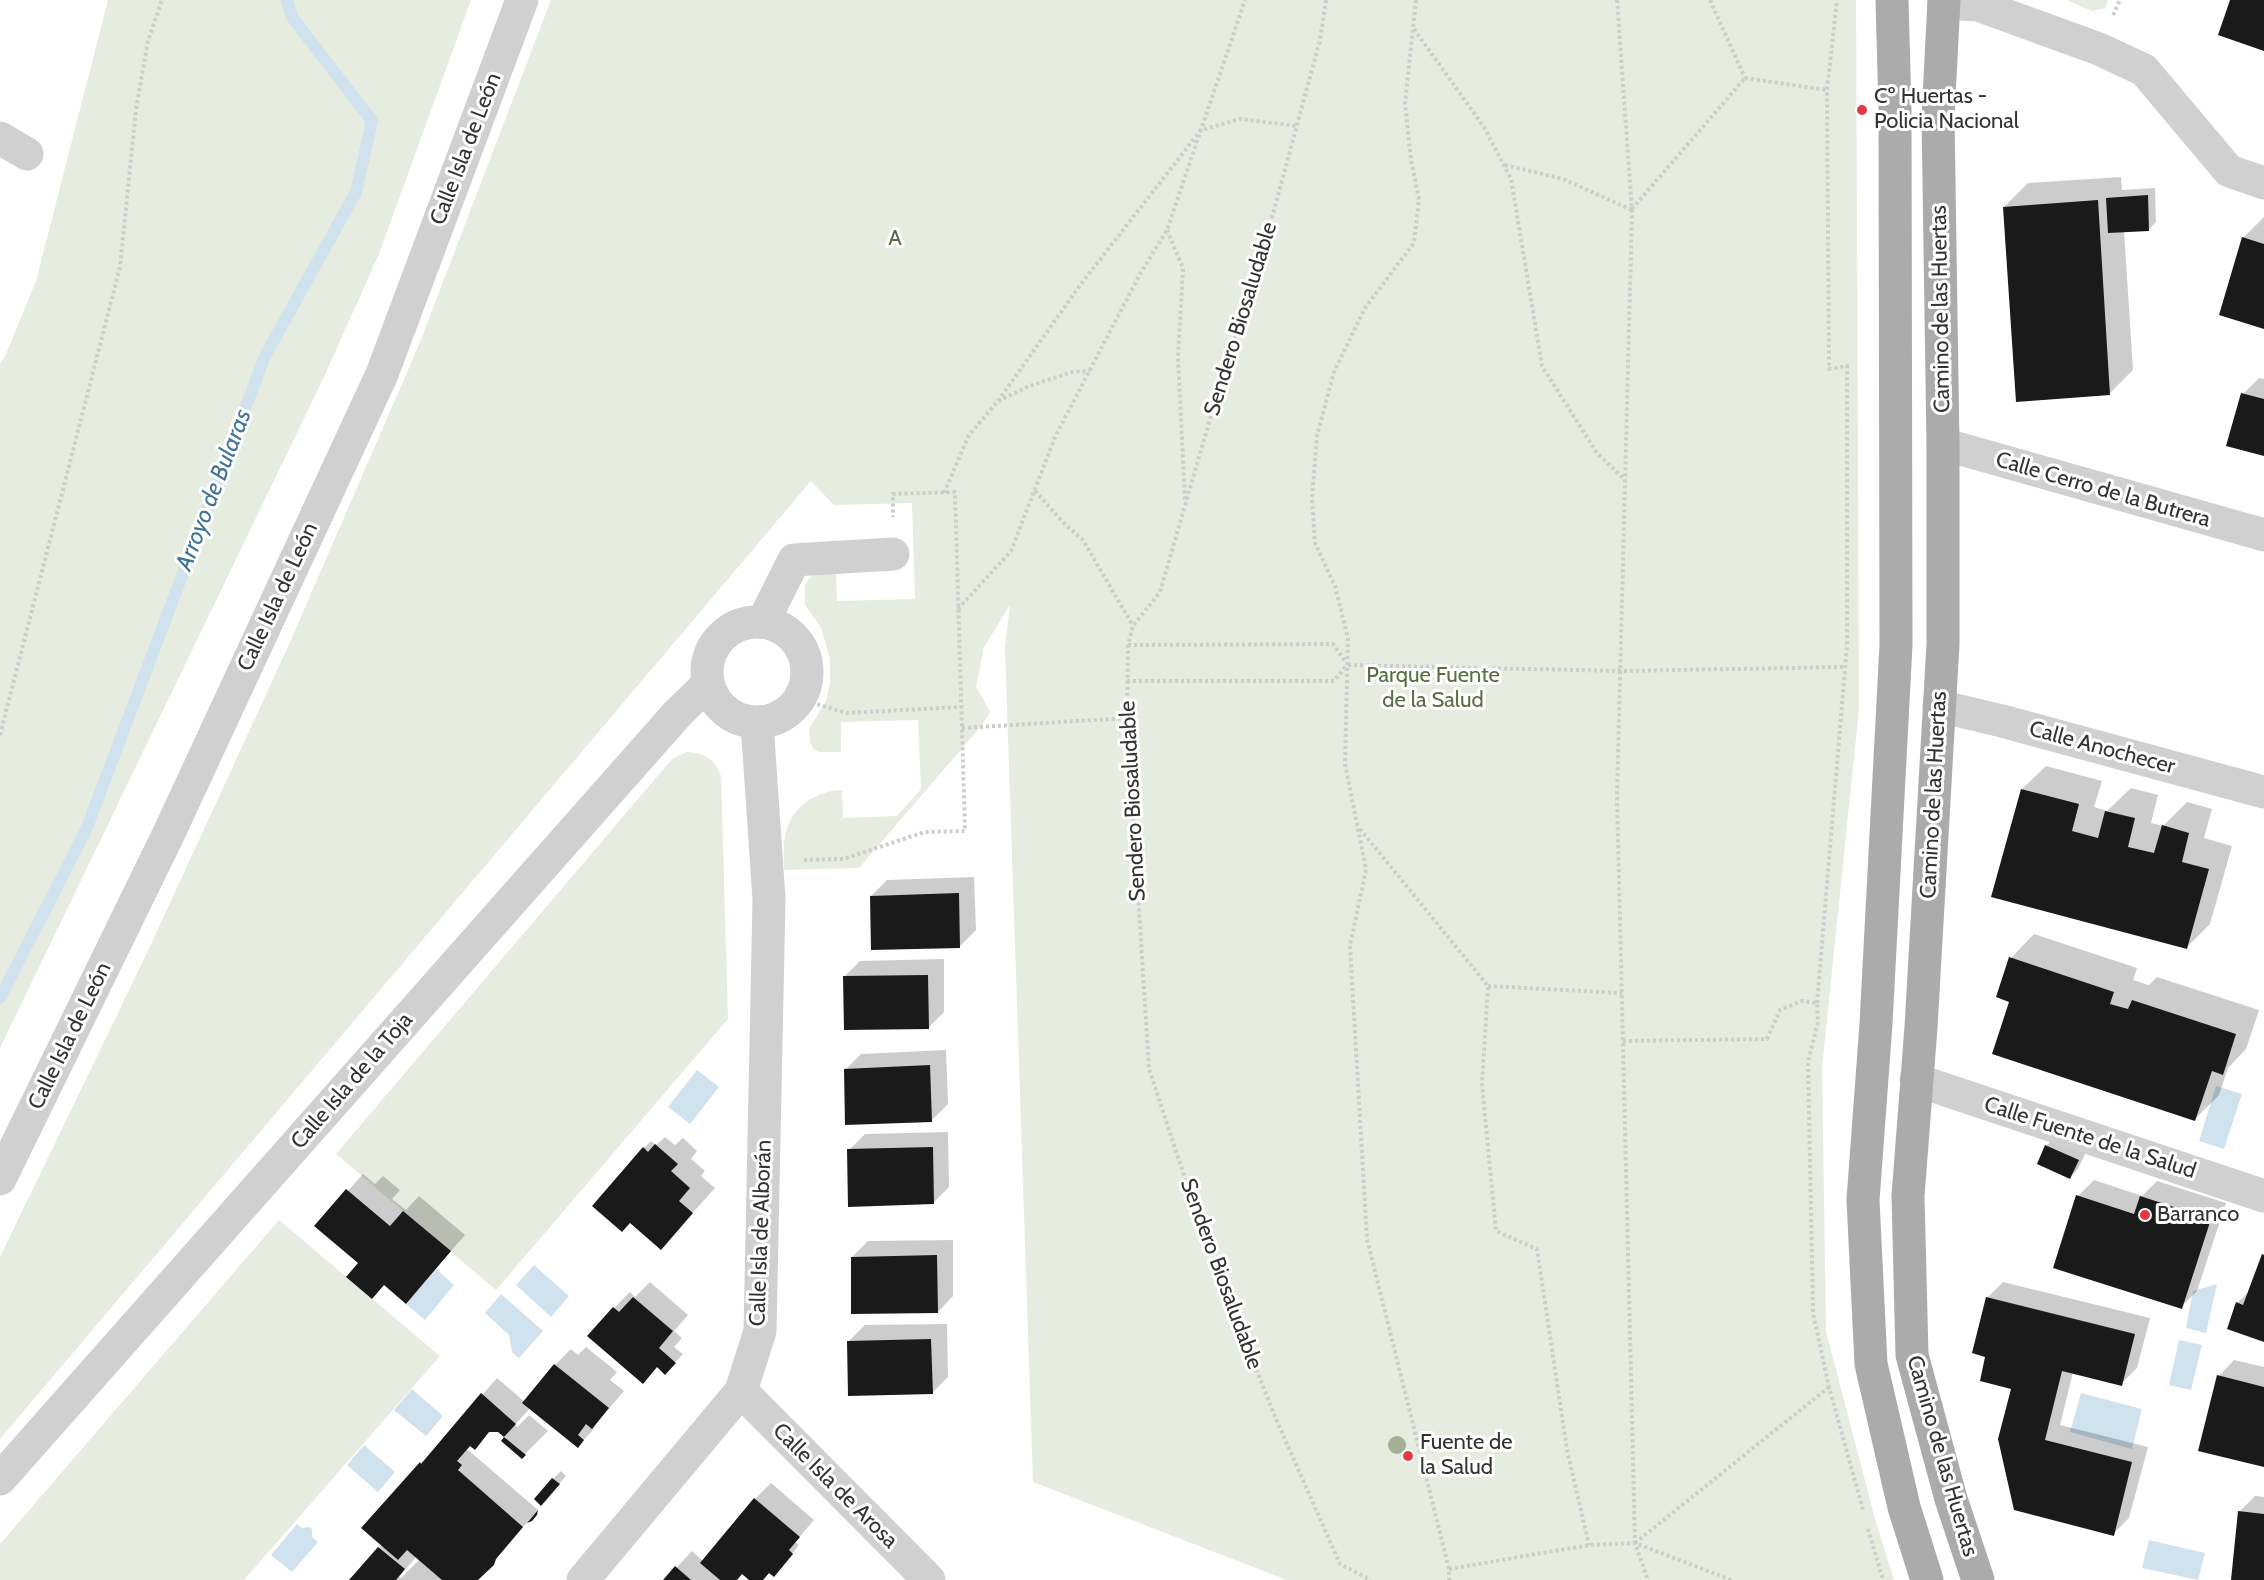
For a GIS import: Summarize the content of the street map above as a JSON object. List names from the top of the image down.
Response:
{
  "streets": {
    "main road": ["Camino de las Huertas"],
    "street": [
      "Calle Isla de León",
      "Calle Cerro de la Butrera",
      "Calle Anochecer",
      "Calle Isla de la Toja",
      "Calle Fuente de la Salud",
      "Calle Isla de Alborán",
      "Calle Isla de Arosa"
    ],
    "path": ["Sendero Biosaludable"]
  },
  "crossings": [
    ["Camino de las Huertas", "Calle Cerro de la Butrera"],
    ["Camino de las Huertas", "Calle Anochecer"],
    ["Camino de las Huertas", "Calle Fuente de la Salud"],
    ["Calle Isla de la Toja", "Calle Isla de Alborán"],
    ["Calle Isla de Alborán", "Calle Isla de Arosa"]
  ],
  "water": ["Arroyo de Bularas"],
  "parks": ["A", "Parque Fuente de la Salud"],
  "places": ["Cº Huertas - Policia Nacional", "Barranco", "Fuente de la Salud"]
}
